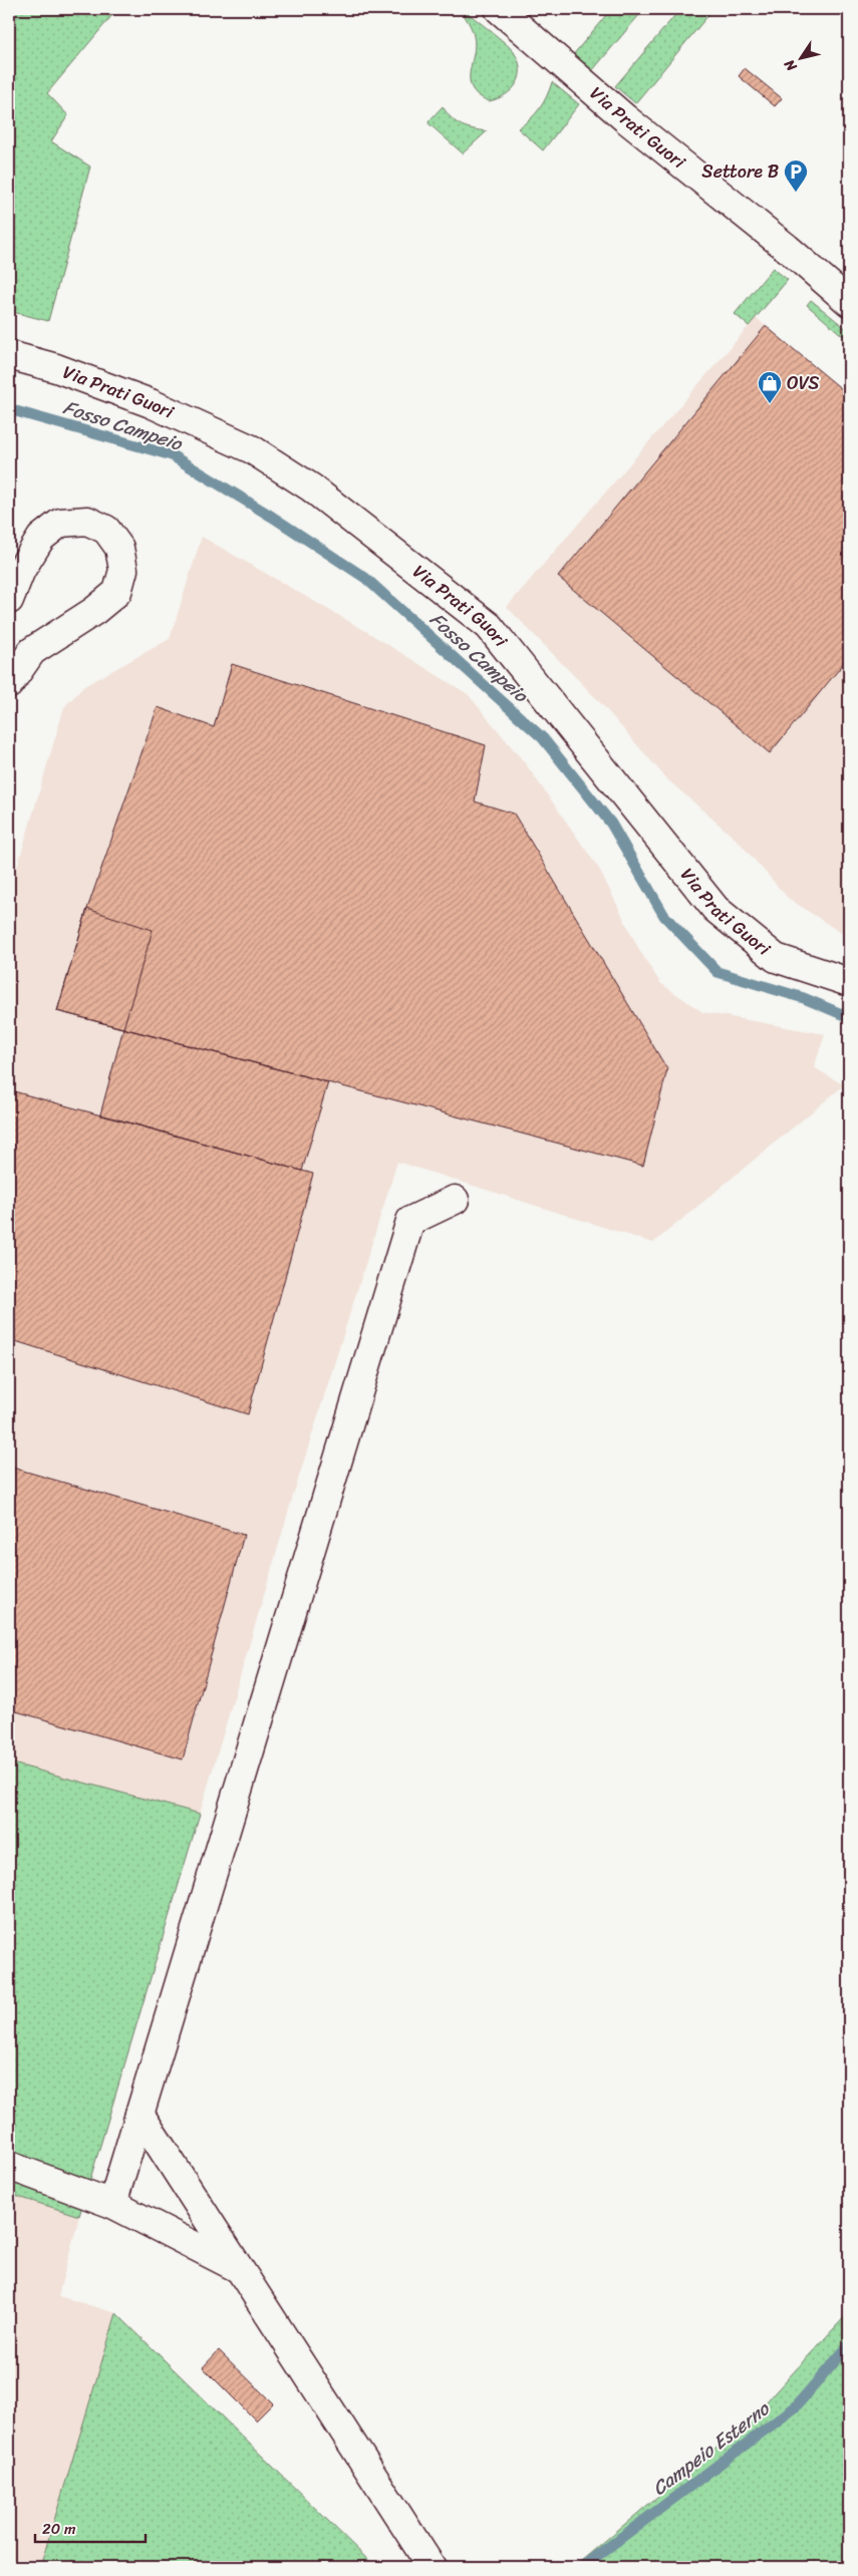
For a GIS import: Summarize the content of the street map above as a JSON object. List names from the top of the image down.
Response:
{
  "streets": {
    "street": ["Via Prati Guori"]
  },
  "water": ["Fosso Campeio", "Campeio Esterno"],
  "places": {
    "parking": ["Settore B"],
    "shop": ["OVS"]
  },
  "scale_bar": "20 m",
  "north": "bottom left"
}
